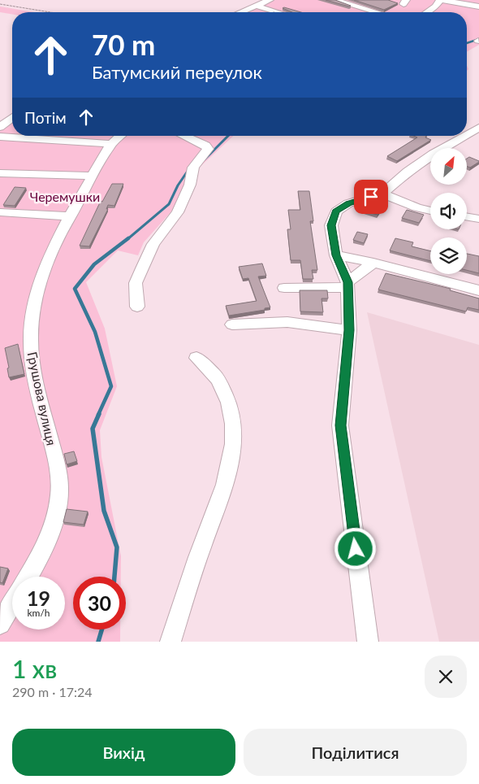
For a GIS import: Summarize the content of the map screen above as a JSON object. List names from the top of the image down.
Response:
{
  "streets": {
    "street": ["Грушова вулиця"]
  },
  "parks": ["Черемушки"],
  "north": "top right",
  "page": {
    "turn": ["70 m", "Батумский переулок"],
    "then": "Потім",
    "speed": "19 km/h",
    "limit": "30",
    "heading": ["1 хв", "290 m · 17:24"],
    "buttons": ["Вихід", "Поділитися"]
  }
}
